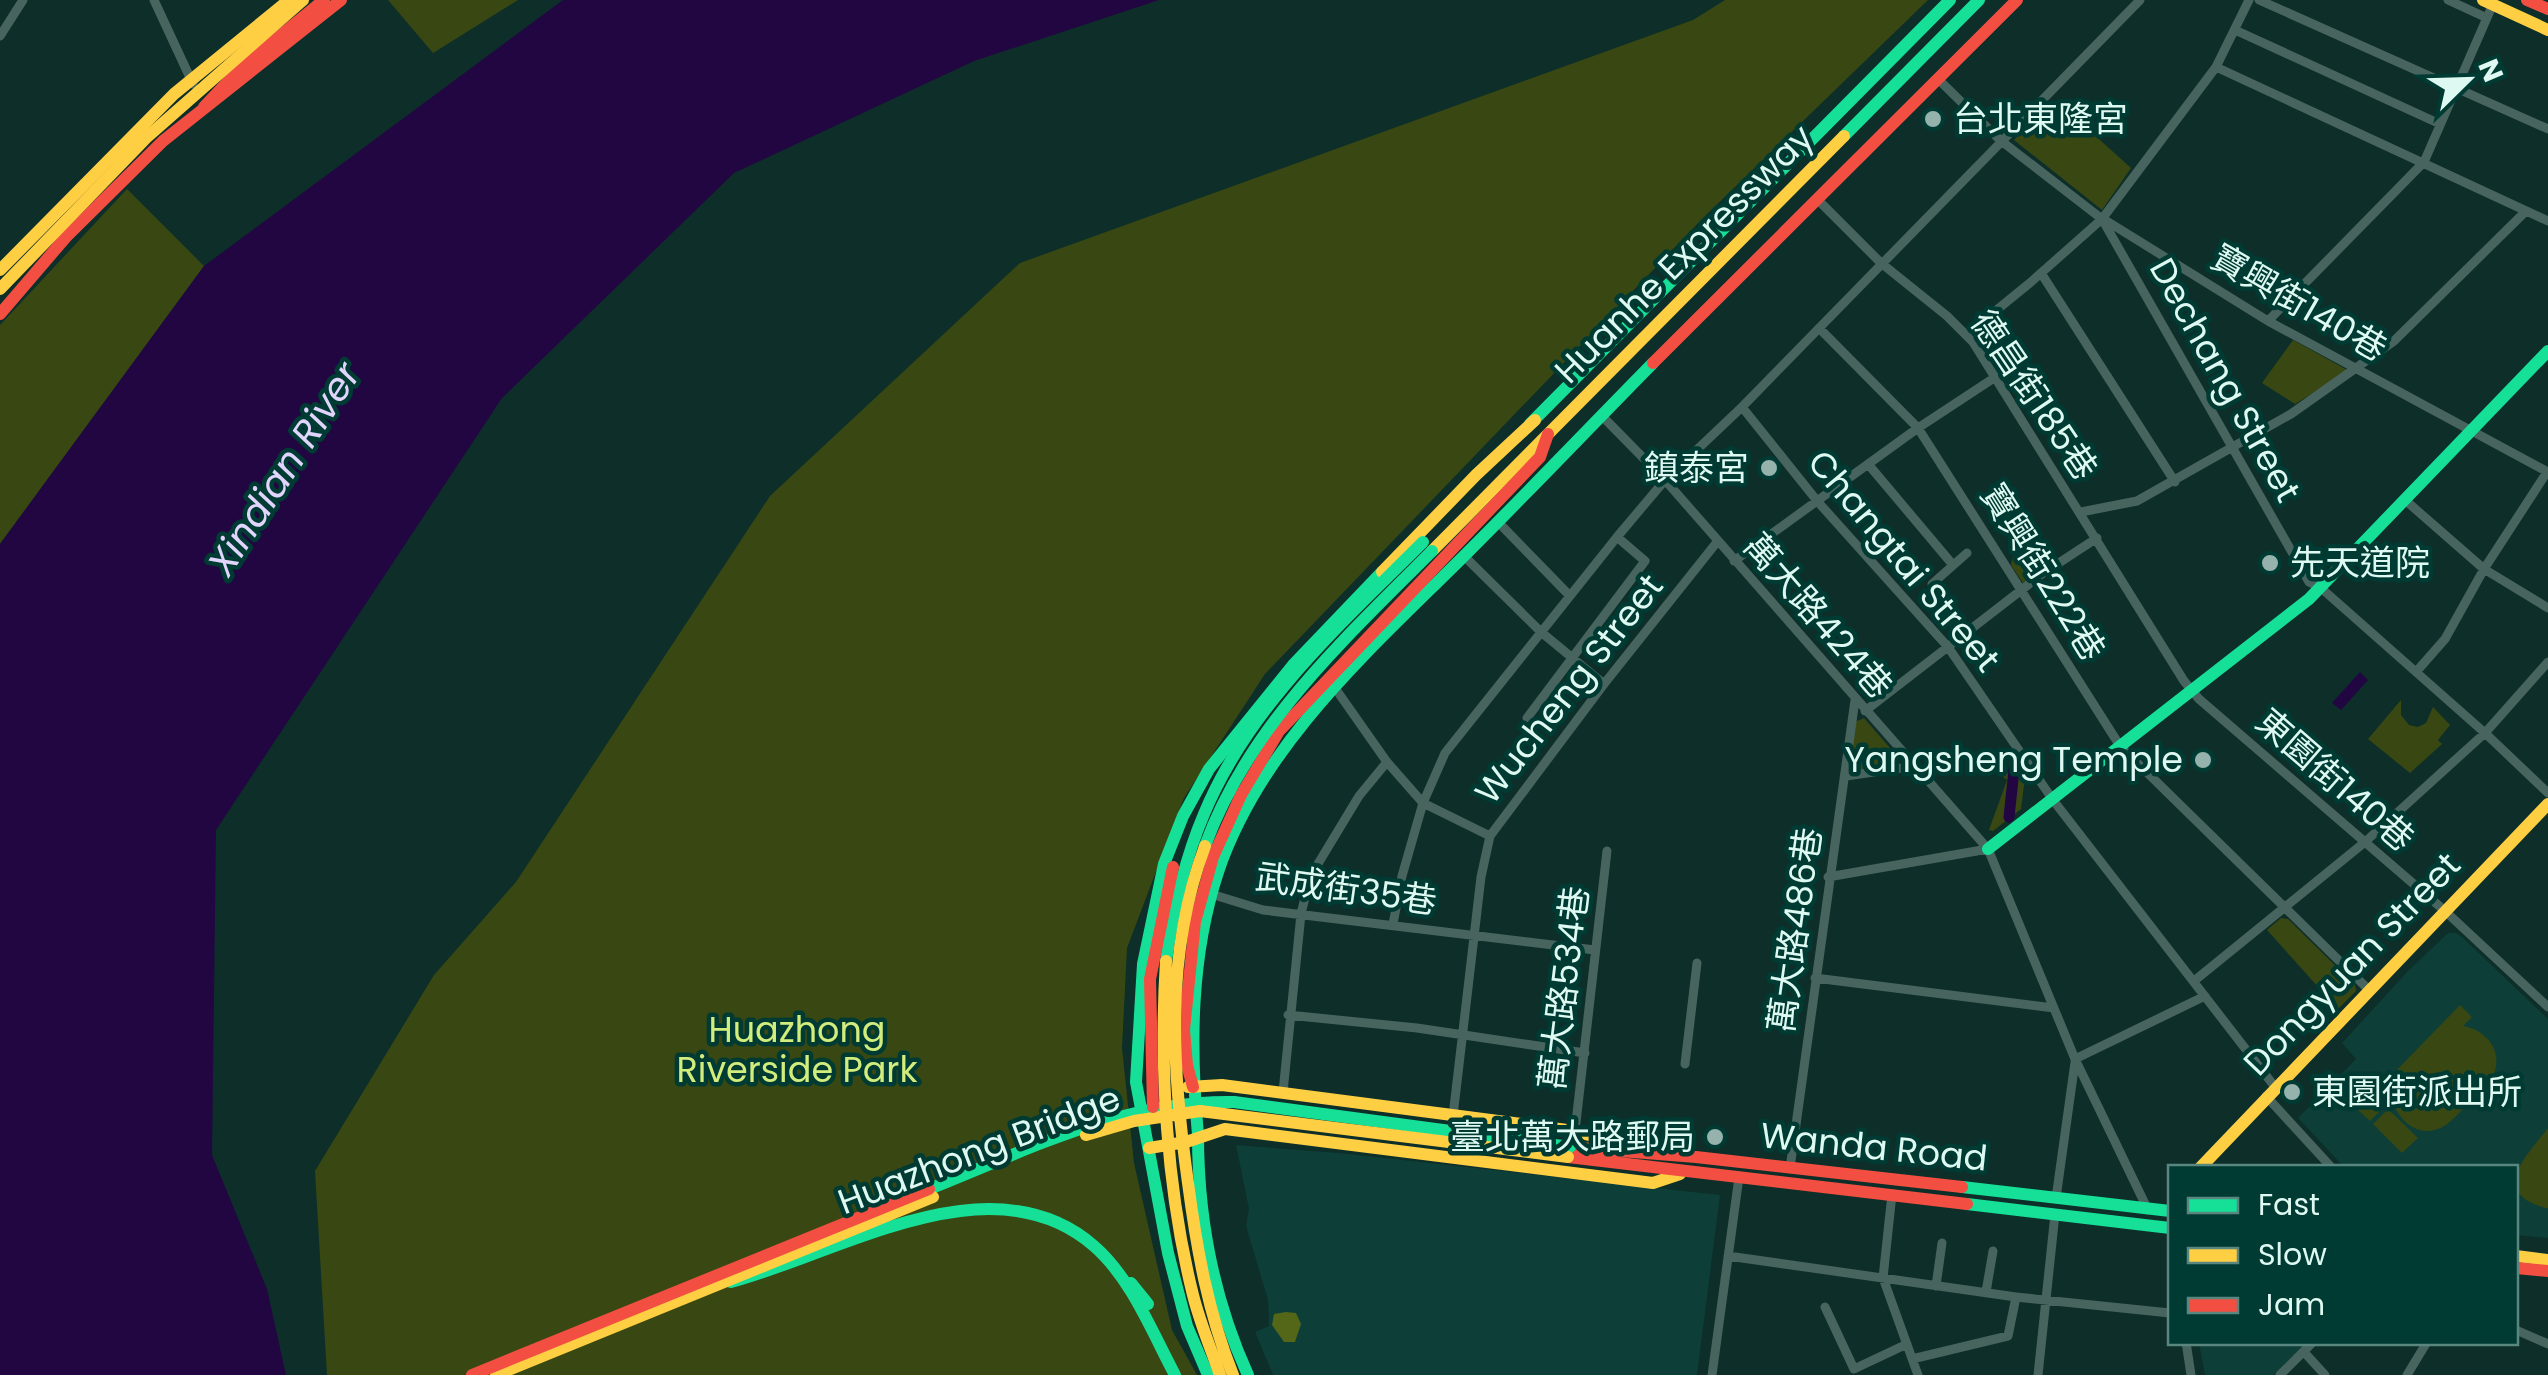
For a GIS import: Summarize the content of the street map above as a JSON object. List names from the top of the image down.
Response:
{
  "streets": {
    "main road": [
      "Huanhe Expressway",
      "Dongyuan Street",
      "Wanda Road",
      "Huazhong Bridge"
    ],
    "street": [
      "寶興街140巷",
      "Dechang Street",
      "德昌街185巷",
      "Changtai Street",
      "寶興街222巷",
      "萬大路424巷",
      "Wucheng Street",
      "東園街140巷",
      "武成街35巷",
      "萬大路486巷",
      "萬大路534巷"
    ]
  },
  "crossings": [
    ["寶興街140巷", "Dechang Street"],
    ["寶興街140巷", "德昌街185巷"],
    ["Dechang Street", "德昌街185巷"],
    ["德昌街185巷", "東園街140巷"],
    ["Changtai Street", "Dongyuan Street"],
    ["寶興街222巷", "Dongyuan Street"],
    ["萬大路424巷", "Wucheng Street"],
    ["萬大路424巷", "萬大路486巷"],
    ["萬大路424巷", "Wanda Road"],
    ["Wucheng Street", "武成街35巷"],
    ["東園街140巷", "Dongyuan Street"],
    ["武成街35巷", "萬大路534巷"],
    ["萬大路486巷", "Wanda Road"],
    ["Wanda Road", "Huazhong Bridge"]
  ],
  "water": ["Xindian River"],
  "parks": ["Huazhong Riverside Park"],
  "places": [
    "台北東隆宮",
    "鎮泰宮",
    "先天道院",
    "Yangsheng Temple",
    "東園街派出所",
    "臺北萬大路郵局"
  ],
  "legend": ["Fast", "Slow", "Jam"],
  "north": "top right"
}
